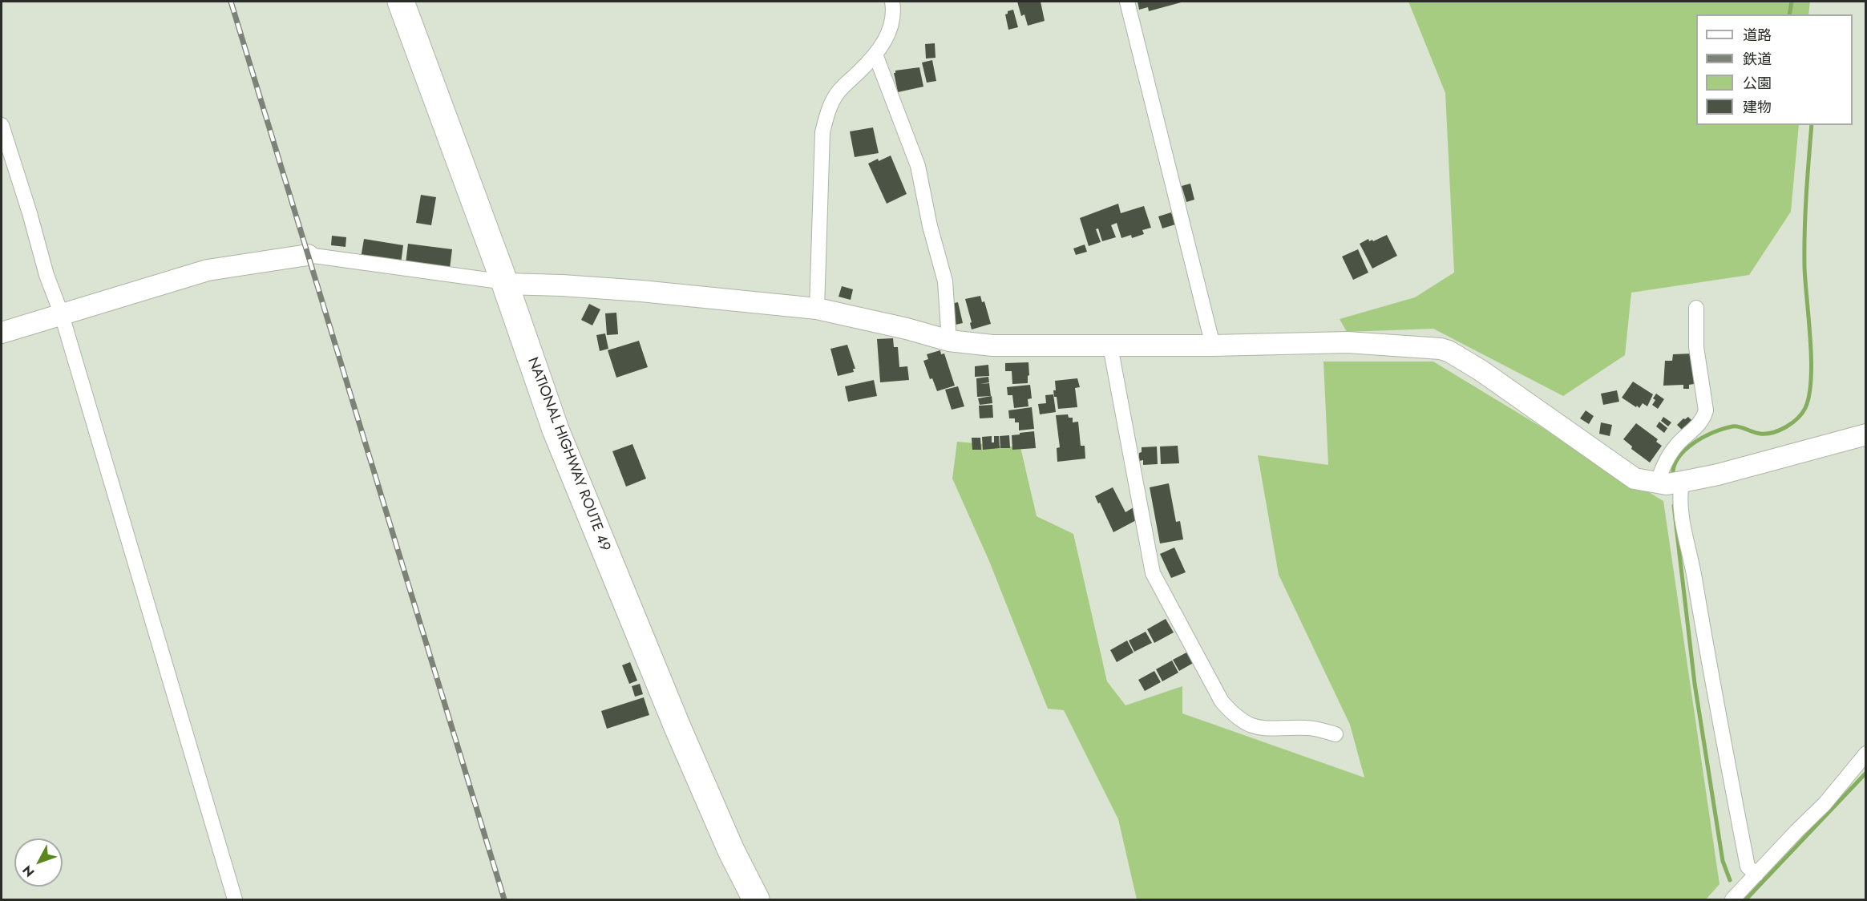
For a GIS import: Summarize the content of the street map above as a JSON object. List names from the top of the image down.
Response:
{
  "streets": {
    "highway": ["NATIONAL HIGHWAY ROUTE 49"]
  },
  "legend": [
    "道路",
    "鉄道",
    "公園",
    "建物"
  ],
  "north": "bottom left"
}
